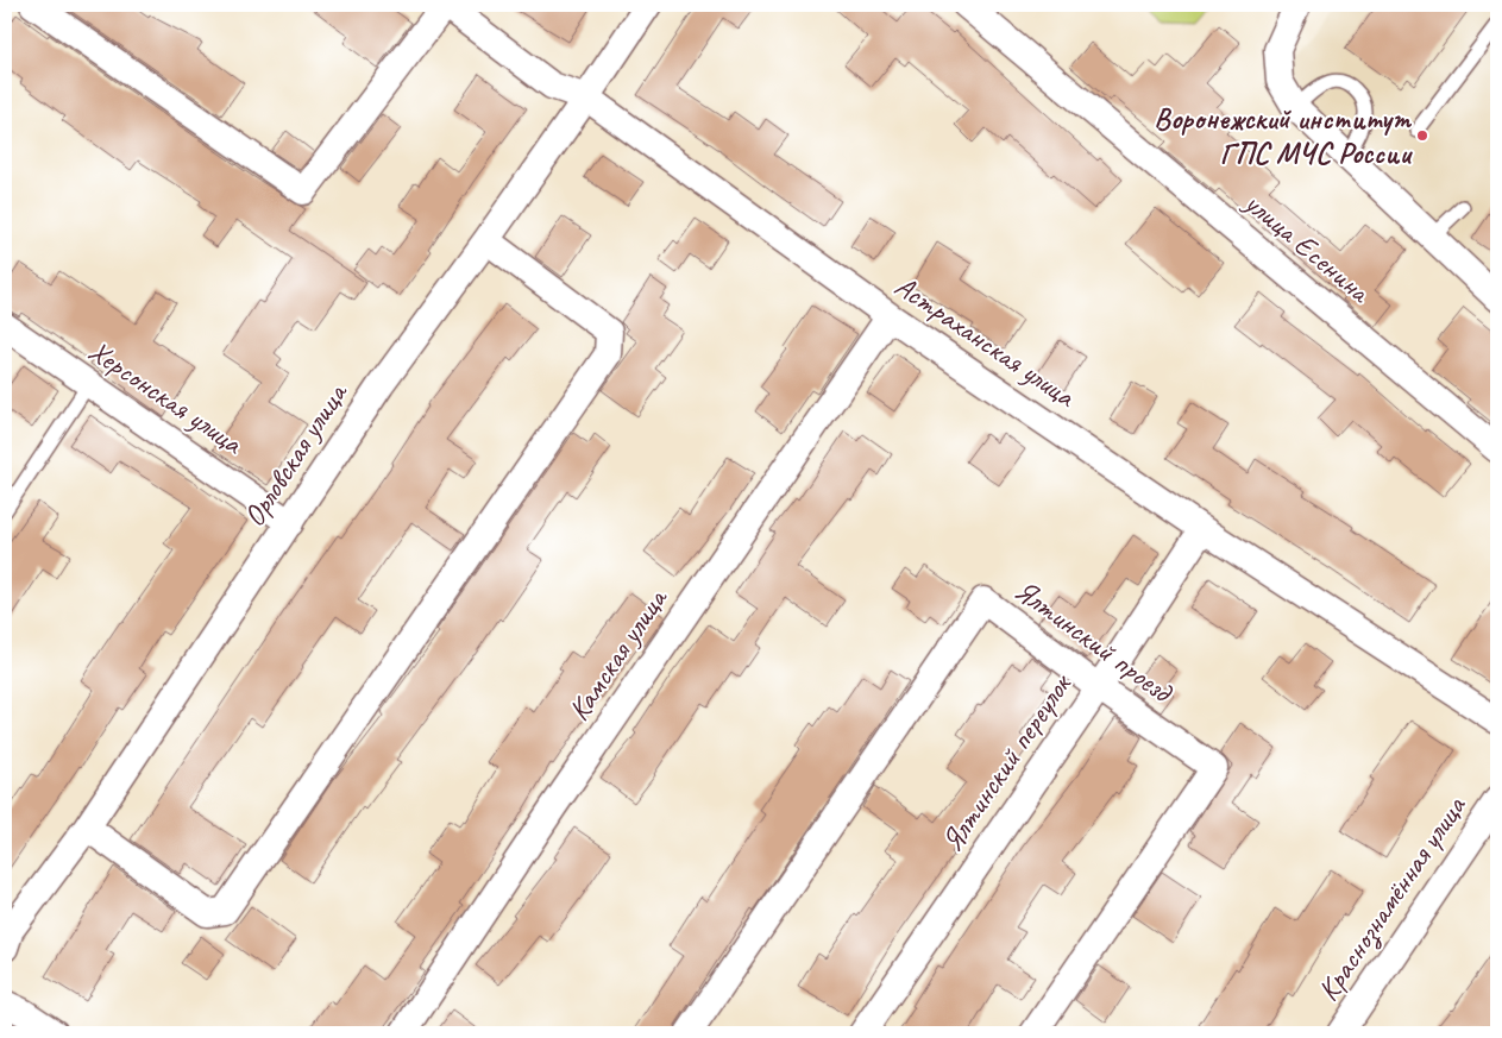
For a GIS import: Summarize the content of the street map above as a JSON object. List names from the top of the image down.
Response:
{
  "streets": {
    "street": [
      "улица Есенина",
      "Астраханская улица",
      "Херсонская улица",
      "Орловская улица",
      "Ялтинский проезд",
      "Камская улица",
      "Ялтинский переулок",
      "Краснознамённая улица"
    ]
  },
  "crossings": [
    ["Астраханская улица", "Орловская улица"],
    ["Астраханская улица", "Камская улица"],
    ["Астраханская улица", "Ялтинский переулок"],
    ["Херсонская улица", "Орловская улица"],
    ["Ялтинский проезд", "Ялтинский переулок"]
  ],
  "places": ["Воронежский институт ГПС МЧС России"]
}
